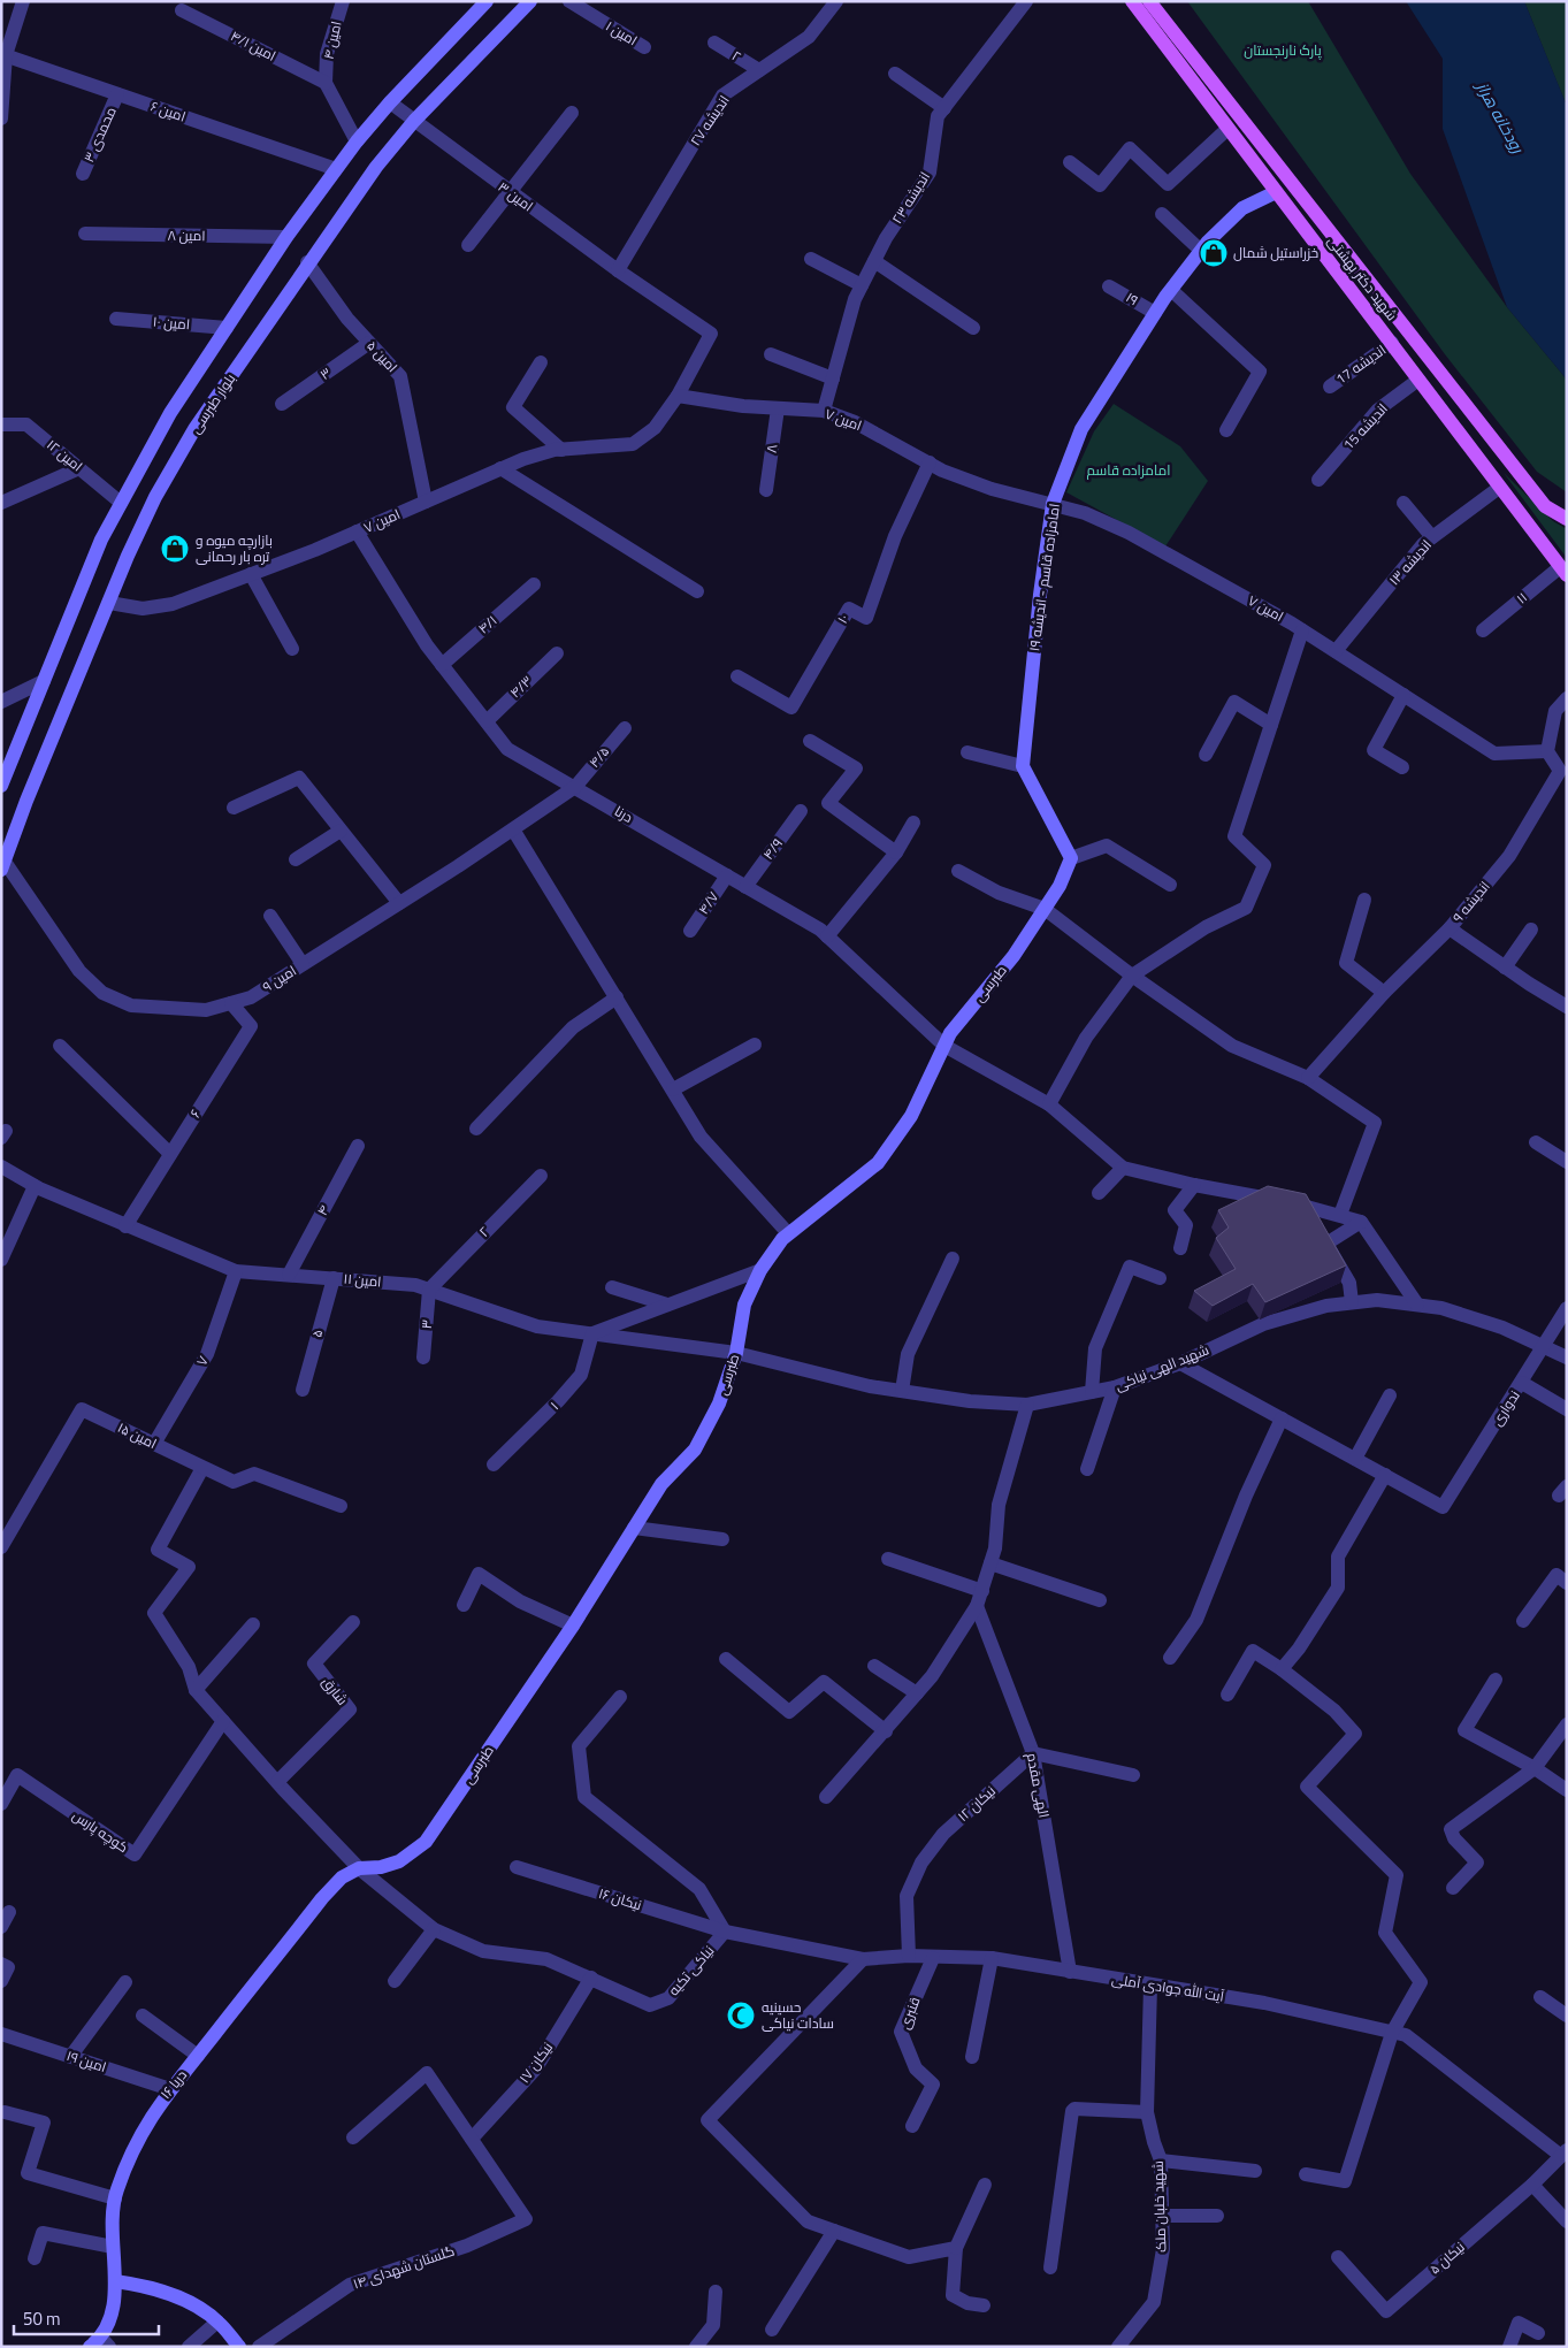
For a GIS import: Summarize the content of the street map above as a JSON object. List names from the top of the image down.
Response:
{
  "streets": {
    "main road": ["شهید دکتر بهشتی"],
    "street": [
      "امین ۱",
      "امین ۴",
      "امین ۴/۱",
      "۲",
      "امین ۶",
      "اندیشه ۲۷",
      "محمدی ۳",
      "امین ۳",
      "اندیشه ۲۳",
      "امین ۸",
      "۱۹",
      "امین ۱۰",
      "امین ۵",
      "اندیشه 17",
      "۳",
      "بلوار طبرسی",
      "امین ۷",
      "اندیشه 15",
      "۸",
      "امین ۱۲",
      "اندیشه ۱۳",
      "امامزاده قاسم - اندیشه ۱۹",
      "۱۱",
      "۱۰",
      "۴/۱",
      "۴/۳",
      "۴/۵",
      "درنا",
      "۴/۹",
      "اندیشه ۹",
      "۴/۷",
      "امین ۹",
      "طبرسی",
      "۶",
      "۴",
      "امین ۱۱",
      "۵",
      "۷",
      "شهید الهی نیاکی",
      "۱",
      "ندواری",
      "امین ۱۵",
      "شارق",
      "الهی مقدم",
      "نیکان ۱۲",
      "کوچه پارس",
      "نیکان ۱۶",
      "نیاکی تکیه",
      "آیت الله جوادی آملی",
      "قنبری",
      "امین ۱۹",
      "نیکان ۱۷",
      "دریا ۱۶",
      "شهید خلبان ملک",
      "نیکان ۵",
      "گلستان شهدای ۱۴"
    ]
  },
  "crossings": [
    ["امین ۴", "امین ۴/۱"],
    ["۲", "اندیشه ۲۷"],
    ["۲", "۳"],
    ["۲", "امین ۱۱"],
    ["امین ۶", "محمدی ۳"],
    ["امین ۶", "بلوار طبرسی"],
    ["اندیشه ۲۷", "امین ۳"],
    ["امین ۳", "بلوار طبرسی"],
    ["امین ۳", "امین ۷"],
    ["اندیشه ۲۳", "امین ۷"],
    ["امین ۸", "بلوار طبرسی"],
    ["شهید دکتر بهشتی", "اندیشه 17"],
    ["شهید دکتر بهشتی", "اندیشه 15"],
    ["شهید دکتر بهشتی", "اندیشه ۱۳"],
    ["شهید دکتر بهشتی", "امامزاده قاسم - اندیشه ۱۹"],
    ["شهید دکتر بهشتی", "۱۱"],
    ["۱۹", "امامزاده قاسم - اندیشه ۱۹"],
    ["امین ۱۰", "بلوار طبرسی"],
    ["امین ۵", "۳"],
    ["امین ۵", "بلوار طبرسی"],
    ["امین ۵", "امین ۷"],
    ["۳", "امین ۱۱"],
    ["بلوار طبرسی", "امین ۷"],
    ["بلوار طبرسی", "امین ۱۲"],
    ["بلوار طبرسی", "امین ۹"],
    ["امین ۷", "۸"],
    ["امین ۷", "اندیشه ۱۳"],
    ["امین ۷", "امامزاده قاسم - اندیشه ۱۹"],
    ["امین ۷", "۱۰"],
    ["امین ۷", "درنا"],
    ["امین ۷", "اندیشه ۹"],
    ["۴/۱", "درنا"],
    ["۴/۳", "درنا"],
    ["۴/۵", "درنا"],
    ["۴/۵", "امین ۹"],
    ["درنا", "۴/۹"],
    ["درنا", "۴/۷"],
    ["درنا", "امین ۹"],
    ["درنا", "طبرسی"],
    ["امین ۹", "۶"],
    ["طبرسی", "امین ۱۱"],
    ["طبرسی", "شهید الهی نیاکی"],
    ["طبرسی", "نیاکی تکیه"],
    ["طبرسی", "دریا ۱۶"],
    ["۶", "امین ۱۱"],
    ["۴", "امین ۱۱"],
    ["امین ۱۱", "۵"],
    ["امین ۱۱", "۷"],
    ["امین ۱۱", "شهید الهی نیاکی"],
    ["امین ۱۱", "۱"],
    ["۷", "امین ۱۵"],
    ["شهید الهی نیاکی", "ندواری"],
    ["شارق", "نیاکی تکیه"],
    ["الهی مقدم", "نیکان ۱۲"],
    ["الهی مقدم", "آیت الله جوادی آملی"],
    ["نیکان ۱۲", "آیت الله جوادی آملی"],
    ["کوچه پارس", "نیاکی تکیه"],
    ["نیکان ۱۶", "نیاکی تکیه"],
    ["نیکان ۱۶", "آیت الله جوادی آملی"],
    ["نیاکی تکیه", "آیت الله جوادی آملی"],
    ["نیاکی تکیه", "نیکان ۱۷"],
    ["نیاکی تکیه", "دریا ۱۶"],
    ["آیت الله جوادی آملی", "قنبری"],
    ["آیت الله جوادی آملی", "شهید خلبان ملک"],
    ["آیت الله جوادی آملی", "نیکان ۵"],
    ["امین ۱۹", "دریا ۱۶"],
    ["نیکان ۱۷", "گلستان شهدای ۱۴"]
  ],
  "water": ["رودخانه هراز"],
  "parks": ["پارک نارنجستان", "امامزاده قاسم"],
  "places": {
    "shop": ["خزراستیل شمال", "بازارچه میوه و تره بار رحمانی"],
    "mosque": ["حسینیه سادات نیاکی"]
  },
  "scale_bar": "50 m"
}
